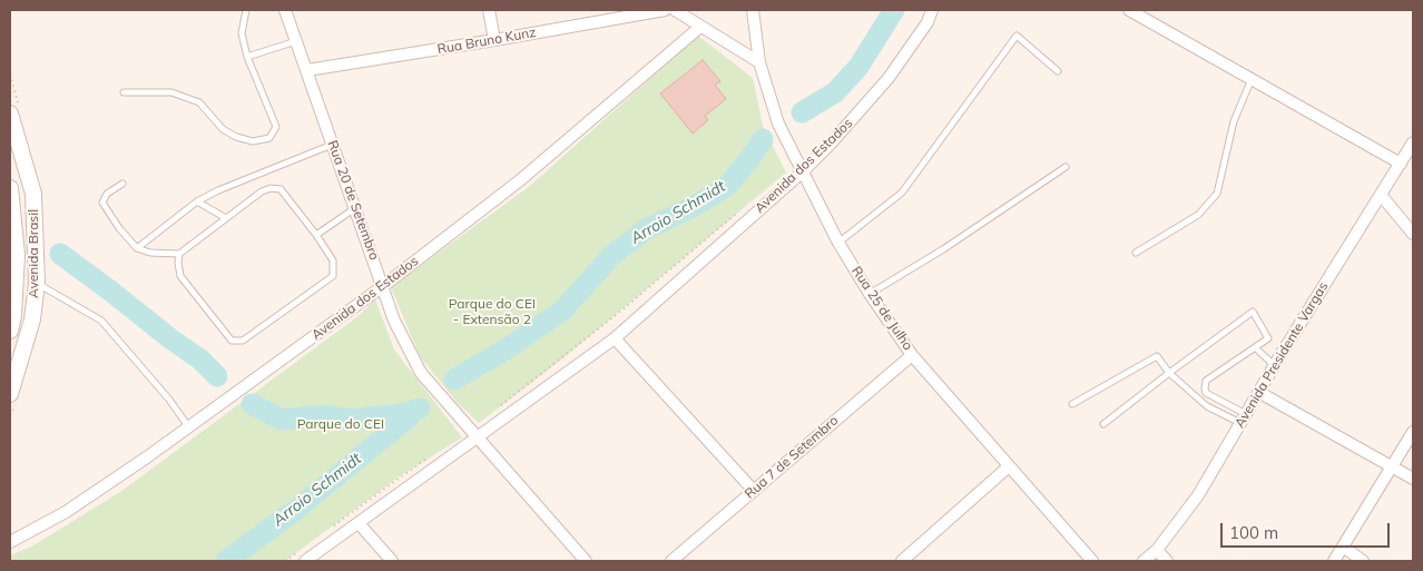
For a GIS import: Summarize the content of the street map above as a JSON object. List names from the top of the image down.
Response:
{
  "streets": {
    "main road": ["Avenida Brasil"],
    "street": [
      "Rua Bruno Kunz",
      "Avenida dos Estados",
      "Rua 20 de Setembro",
      "Rua 25 de Julho",
      "Avenida Presidente Vargas",
      "Rua 7 de Setembro"
    ]
  },
  "crossings": [
    ["Rua Bruno Kunz", "Rua 20 de Setembro"],
    ["Avenida dos Estados", "Rua 20 de Setembro"],
    ["Avenida dos Estados", "Rua 25 de Julho"],
    ["Rua 25 de Julho", "Rua 7 de Setembro"]
  ],
  "water": ["Arroio Schmidt"],
  "parks": ["Parque do CEI - Extensão 2", "Parque do CEI"],
  "scale_bar": "100 m"
}
